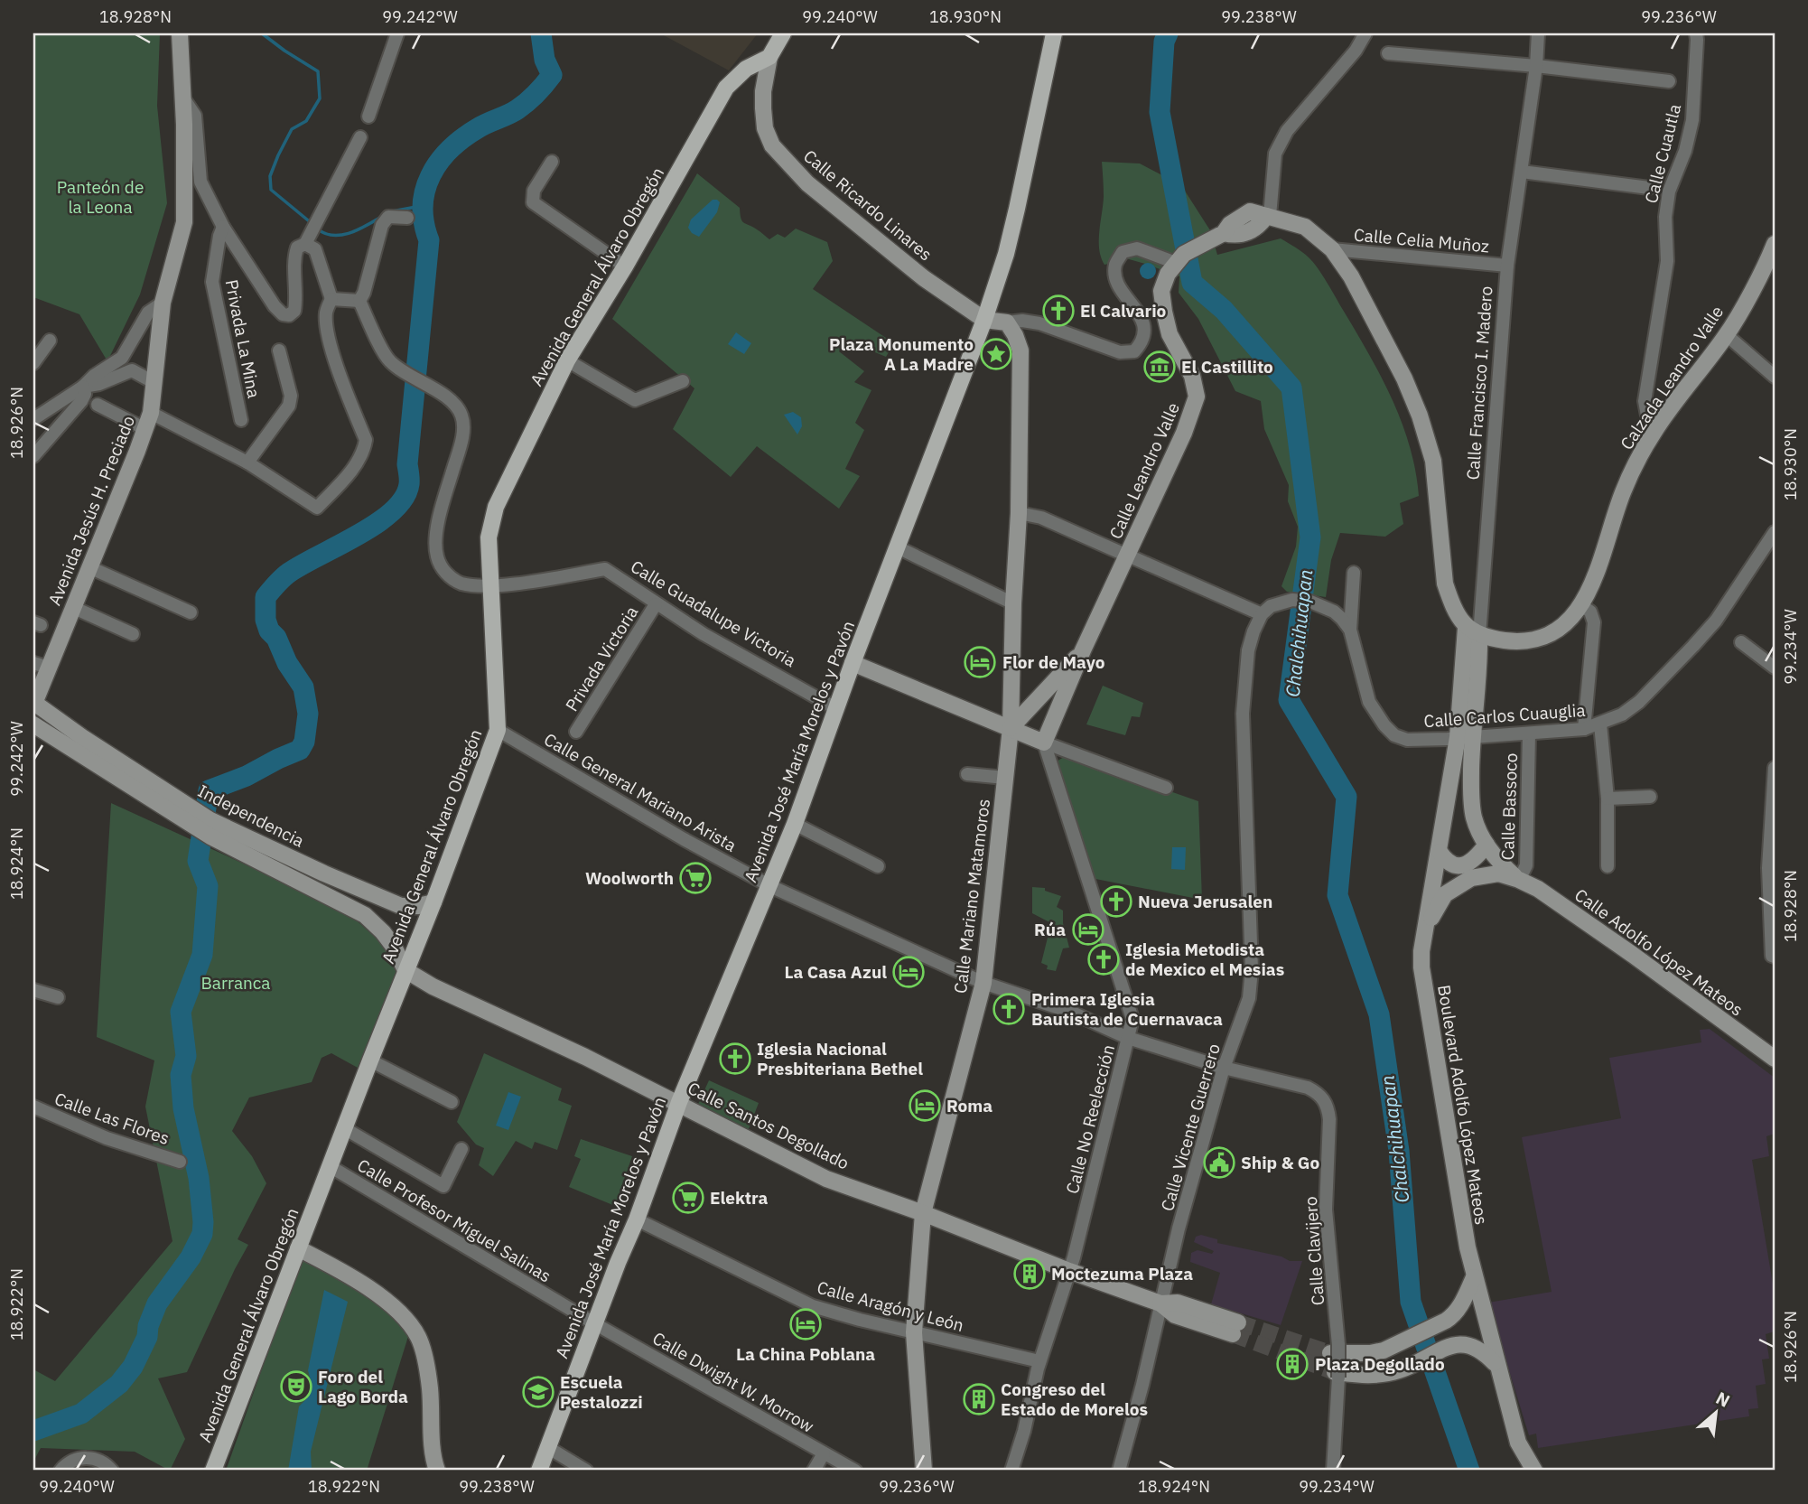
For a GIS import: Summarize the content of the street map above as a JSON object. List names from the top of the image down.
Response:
{
  "streets": {
    "main road": ["Avenida General Álvaro Obregón", "Avenida José María Morelos y Pavón"],
    "street": [
      "Calle Cuautla",
      "Calle Ricardo Linares",
      "Calle Celia Muñoz",
      "Privada La Mina",
      "Calzada Leandro Valle",
      "Calle Francisco I. Madero",
      "Calle Leandro Valle",
      "Avenida Jesús H. Preciado",
      "Calle Guadalupe Victoria",
      "Privada Victoria",
      "Calle Carlos Cuauglia",
      "Calle General Mariano Arista",
      "Calle Bassoco",
      "Independencia",
      "Calle Mariano Matamoros",
      "Calle Adolfo López Mateos",
      "Boulevard Adolfo López Mateos",
      "Calle Las Flores",
      "Calle No Reelección",
      "Calle Santos Degollado",
      "Calle Vicente Guerrero",
      "Calle Profesor Miguel Salinas",
      "Calle Clavijero",
      "Calle Aragón y León",
      "Calle Dwight W. Morrow"
    ]
  },
  "crossings": [
    ["Calle Cuautla", "Calzada Leandro Valle"],
    ["Calle Ricardo Linares", "Avenida General Álvaro Obregón"],
    ["Calle Ricardo Linares", "Avenida José María Morelos y Pavón"],
    ["Calle Celia Muñoz", "Calle Francisco I. Madero"],
    ["Avenida General Álvaro Obregón", "Calle Guadalupe Victoria"],
    ["Avenida General Álvaro Obregón", "Calle General Mariano Arista"],
    ["Avenida General Álvaro Obregón", "Independencia"],
    ["Avenida General Álvaro Obregón", "Calle Santos Degollado"],
    ["Avenida General Álvaro Obregón", "Calle Profesor Miguel Salinas"],
    ["Calzada Leandro Valle", "Calle Francisco I. Madero"],
    ["Calle Francisco I. Madero", "Calle Carlos Cuauglia"],
    ["Calle Francisco I. Madero", "Calle Adolfo López Mateos"],
    ["Calle Francisco I. Madero", "Boulevard Adolfo López Mateos"],
    ["Calle Leandro Valle", "Calle No Reelección"],
    ["Avenida Jesús H. Preciado", "Independencia"],
    ["Calle Guadalupe Victoria", "Privada Victoria"],
    ["Calle Guadalupe Victoria", "Avenida José María Morelos y Pavón"],
    ["Calle Carlos Cuauglia", "Calle Bassoco"],
    ["Calle Carlos Cuauglia", "Calle Adolfo López Mateos"],
    ["Calle Carlos Cuauglia", "Boulevard Adolfo López Mateos"],
    ["Avenida José María Morelos y Pavón", "Calle General Mariano Arista"],
    ["Avenida José María Morelos y Pavón", "Calle Santos Degollado"],
    ["Avenida José María Morelos y Pavón", "Calle Profesor Miguel Salinas"],
    ["Avenida José María Morelos y Pavón", "Calle Aragón y León"],
    ["Avenida José María Morelos y Pavón", "Calle Dwight W. Morrow"],
    ["Calle General Mariano Arista", "Calle Mariano Matamoros"],
    ["Calle General Mariano Arista", "Calle No Reelección"],
    ["Calle General Mariano Arista", "Calle Vicente Guerrero"],
    ["Calle General Mariano Arista", "Calle Clavijero"],
    ["Calle Bassoco", "Calle Adolfo López Mateos"],
    ["Independencia", "Calle Santos Degollado"],
    ["Calle Mariano Matamoros", "Calle Santos Degollado"],
    ["Calle Mariano Matamoros", "Calle Aragón y León"],
    ["Calle Adolfo López Mateos", "Boulevard Adolfo López Mateos"],
    ["Calle No Reelección", "Calle Santos Degollado"],
    ["Calle No Reelección", "Calle Aragón y León"],
    ["Calle Santos Degollado", "Calle Vicente Guerrero"],
    ["Calle Vicente Guerrero", "Calle Clavijero"],
    ["Calle Profesor Miguel Salinas", "Calle Dwight W. Morrow"]
  ],
  "water": ["Chalchihuapan"],
  "parks": ["Panteón de la Leona", "Barranca"],
  "places": {
    "church": [
      "El Calvario",
      "Nueva Jerusalen",
      "Iglesia Metodista de Mexico el Mesias",
      "Primera Iglesia Bautista de Cuernavaca",
      "Iglesia Nacional Presbiteriana Bethel"
    ],
    "place": ["Plaza Monumento A La Madre"],
    "museum": ["El Castillito"],
    "hotel": [
      "Flor de Mayo",
      "Rúa",
      "La Casa Azul",
      "Roma",
      "La China Poblana"
    ],
    "supermarket": ["Woolworth", "Elektra"],
    "public building": ["Ship & Go"],
    "building": ["Moctezuma Plaza", "Plaza Degollado", "Congreso del Estado de Morelos"],
    "theatre": ["Foro del Lago Borda"],
    "school or university": ["Escuela Pestalozzi"]
  },
  "north": "top right",
  "coordinates": [
    "18.928°N",
    "99.242°W",
    "99.240°W",
    "18.930°N",
    "99.238°W",
    "99.236°W",
    "18.926°N",
    "99.234°W",
    "18.924°N",
    "18.922°N"
  ]
}
